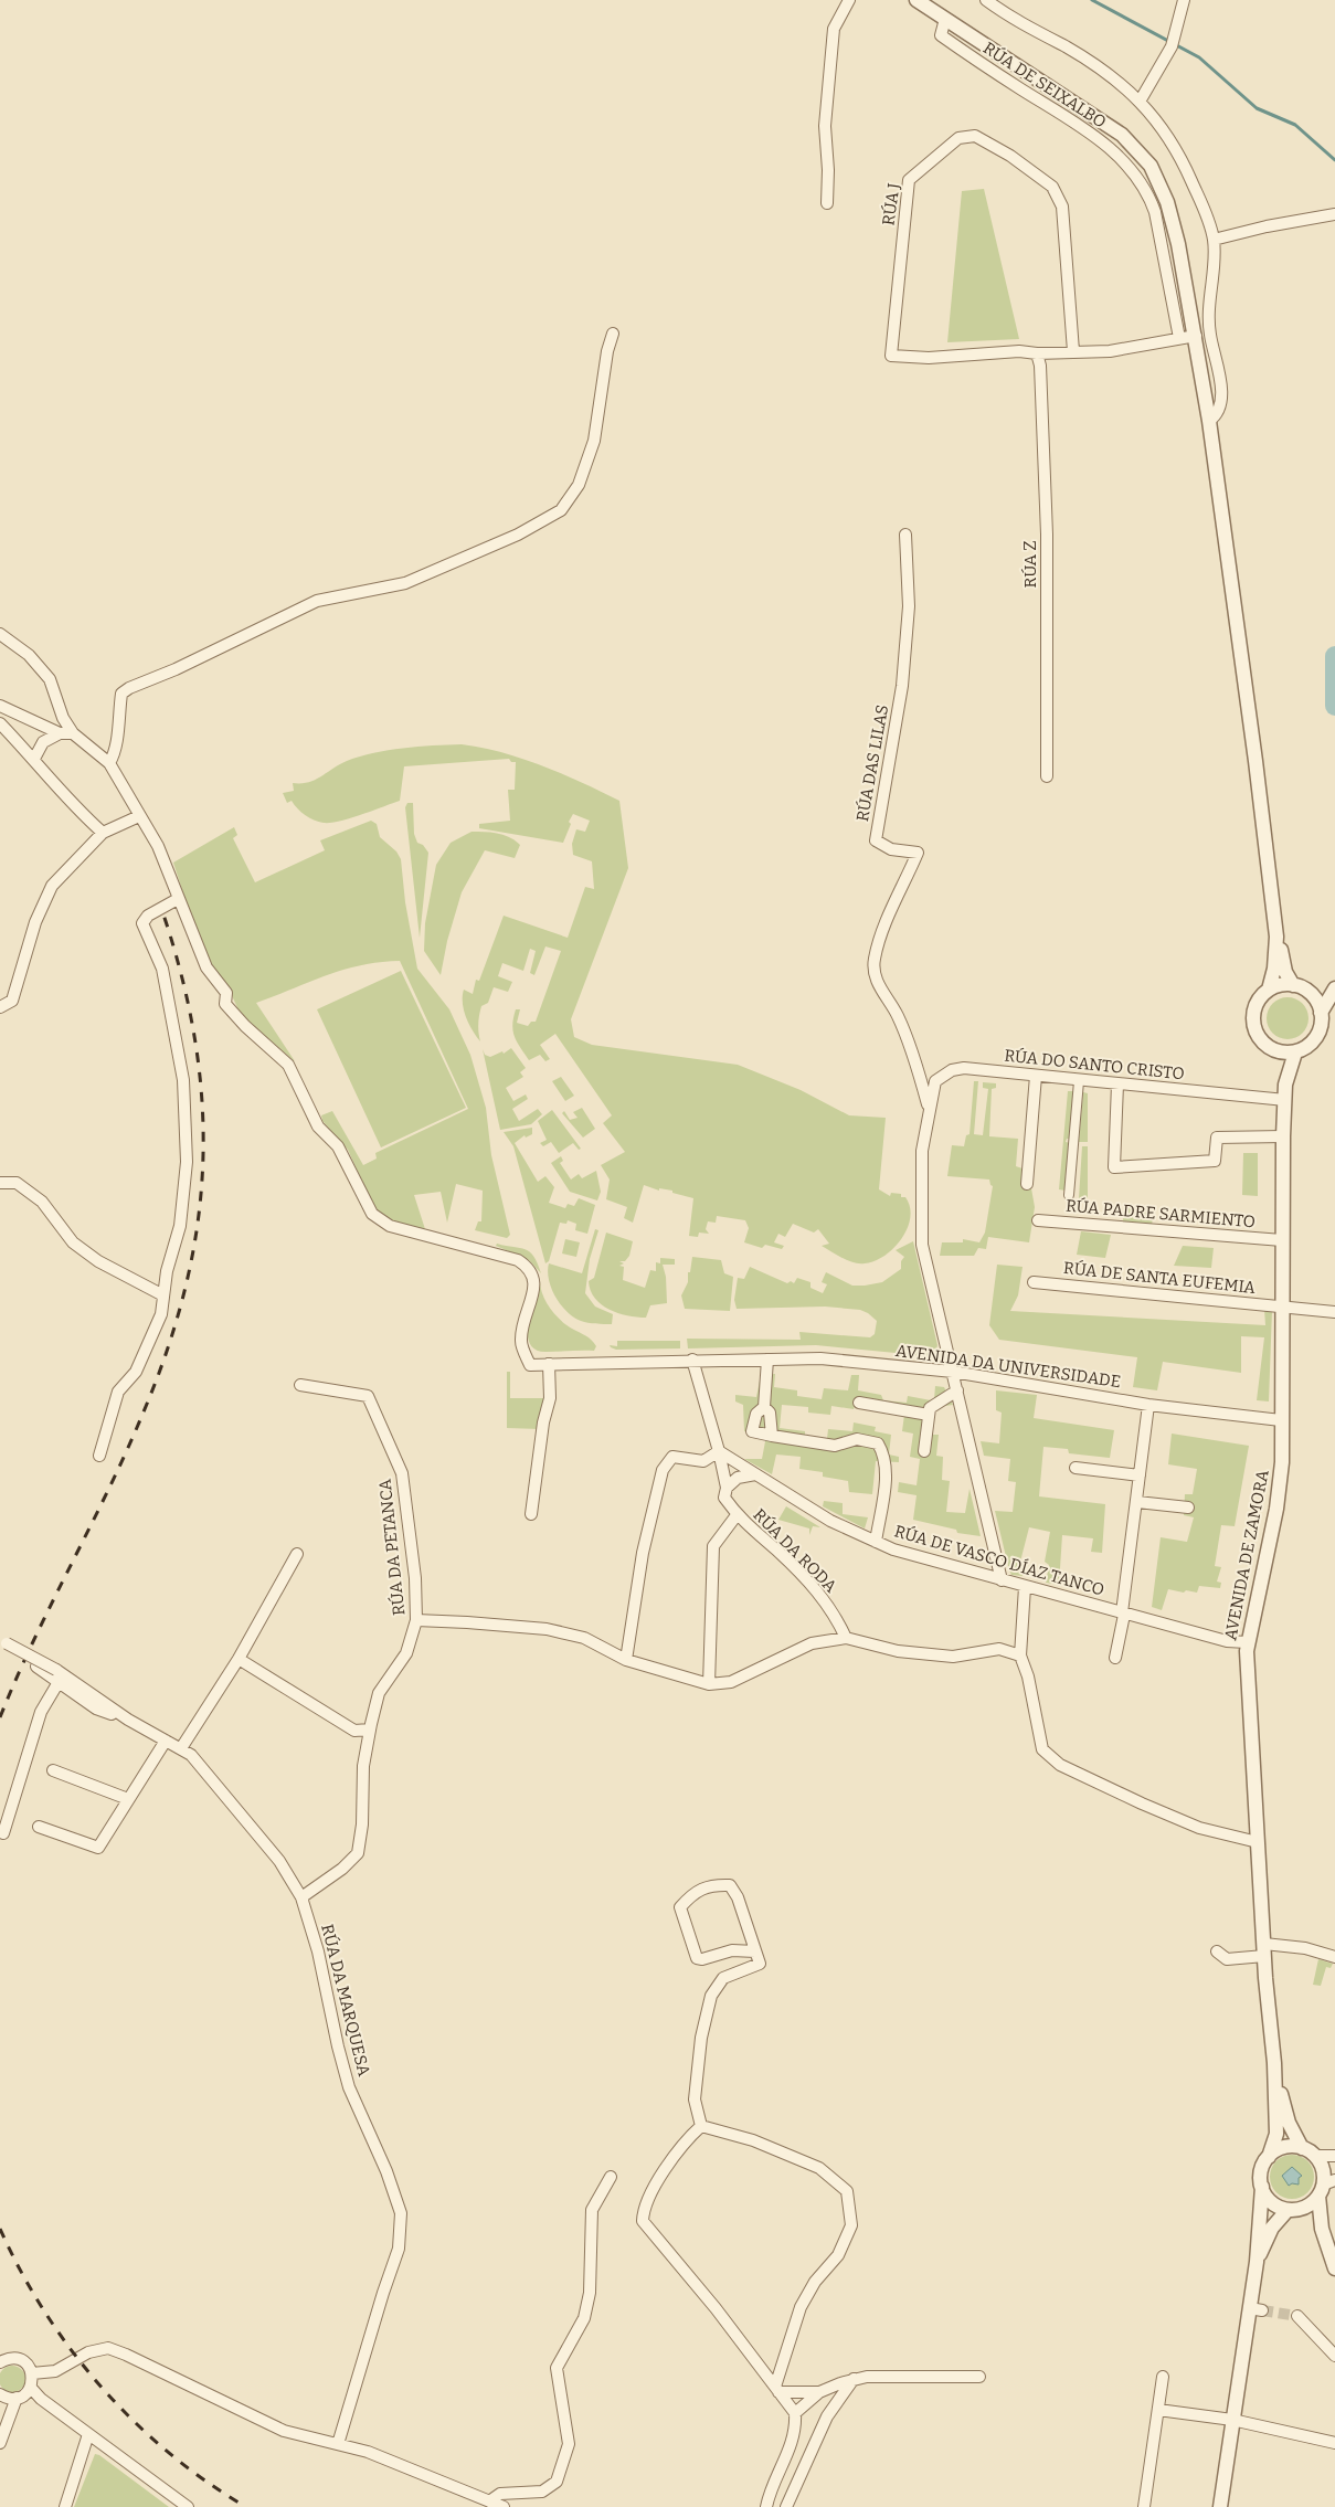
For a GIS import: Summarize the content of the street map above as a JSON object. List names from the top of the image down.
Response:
{
  "streets": {
    "street": [
      "RÚA DE SEIXALBO",
      "RÚA J",
      "RÚA Z",
      "RÚA DAS LILAS",
      "RÚA DO SANTO CRISTO",
      "RÚA PADRE SARMIENTO",
      "RÚA DE SANTA EUFEMIA",
      "AVENIDA DA UNIVERSIDADE",
      "RÚA DA PETANCA",
      "RÚA DA RODA",
      "AVENIDA DE ZAMORA",
      "RÚA DE VASCO DÍAZ TANCO",
      "RÚA DA MARQUESA"
    ]
  },
  "crossings": [
    ["RÚA DE SEIXALBO", "RÚA J"],
    ["RÚA J", "RÚA Z"],
    ["RÚA DAS LILAS", "RÚA DO SANTO CRISTO"],
    ["RÚA DO SANTO CRISTO", "AVENIDA DE ZAMORA"],
    ["RÚA PADRE SARMIENTO", "AVENIDA DE ZAMORA"],
    ["RÚA DE SANTA EUFEMIA", "AVENIDA DE ZAMORA"],
    ["AVENIDA DA UNIVERSIDADE", "AVENIDA DE ZAMORA"],
    ["RÚA DA PETANCA", "RÚA DA MARQUESA"],
    ["RÚA DA RODA", "RÚA DE VASCO DÍAZ TANCO"],
    ["AVENIDA DE ZAMORA", "RÚA DE VASCO DÍAZ TANCO"]
  ]
}
